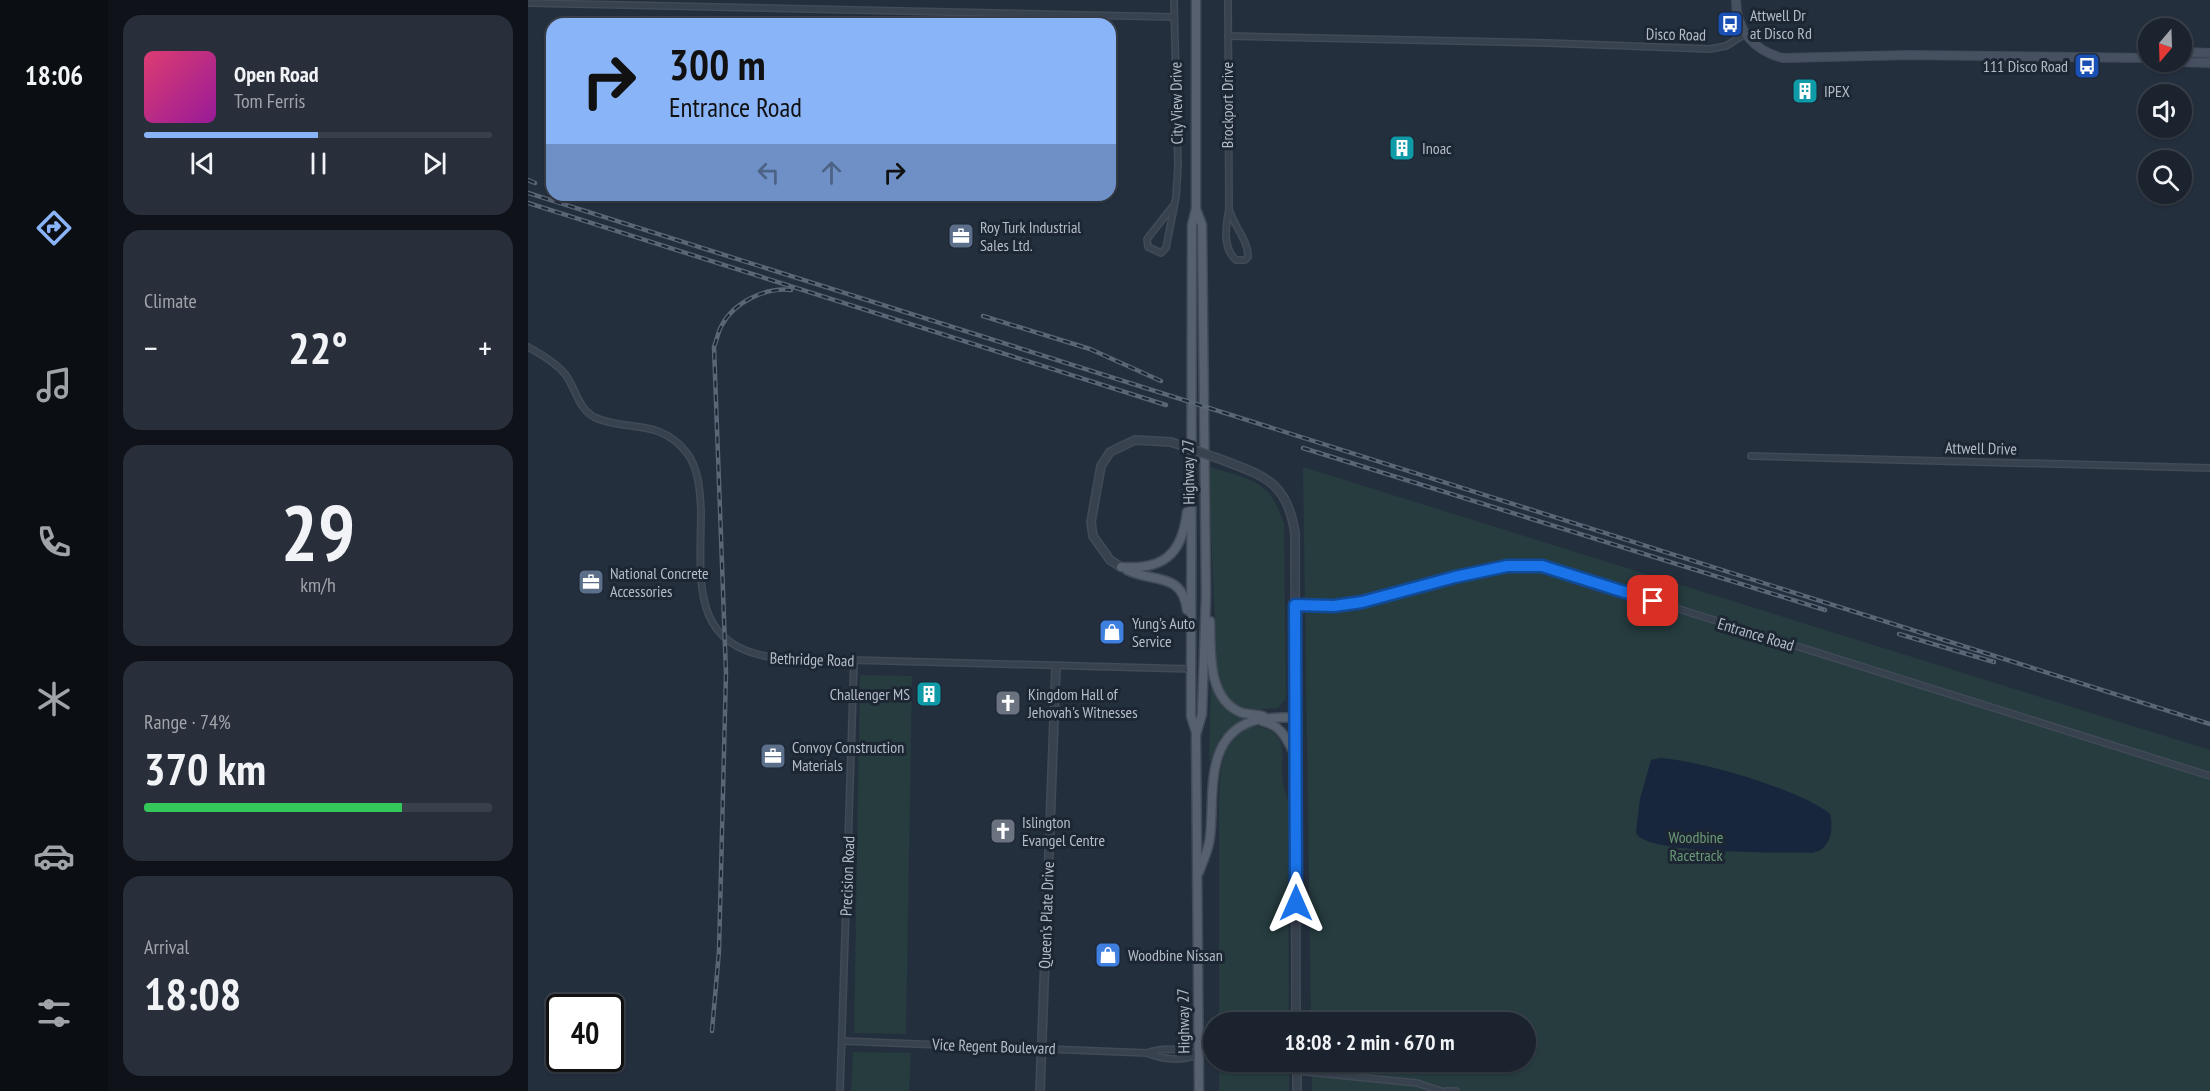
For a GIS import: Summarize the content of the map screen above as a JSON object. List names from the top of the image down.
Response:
{
  "streets": {
    "main road": ["Highway 27"],
    "street": [
      "Disco Road",
      "City View Drive",
      "Brockport Drive",
      "Attwell Drive",
      "Entrance Road",
      "Bethridge Road",
      "Precision Road",
      "Queen's Plate Drive",
      "Vice Regent Boulevard"
    ]
  },
  "crossings": [
    ["Disco Road", "Brockport Drive"],
    ["Highway 27", "Bethridge Road"],
    ["Highway 27", "Vice Regent Boulevard"],
    ["Bethridge Road", "Precision Road"],
    ["Bethridge Road", "Queen's Plate Drive"],
    ["Precision Road", "Vice Regent Boulevard"],
    ["Queen's Plate Drive", "Vice Regent Boulevard"]
  ],
  "parks": ["Woodbine Racetrack"],
  "places": {
    "bus stop": ["Attwell Dr at Disco Rd", "111 Disco Road"],
    "building": ["IPEX", "Inoac", "Challenger MS"],
    "office": ["Roy Turk Industrial Sales Ltd.", "National Concrete Accessories", "Convoy Construction Materials"],
    "shop": ["Yung’s Auto Service", "Woodbine Nissan"],
    "church": ["Kingdom Hall of Jehovah's Witnesses", "Islington Evangel Centre"]
  },
  "north": "bottom",
  "page": {
    "tabs": "18:06",
    "turn": ["300 m", "Entrance Road"],
    "song": ["Open Road", "Tom Ferris"],
    "tile": [
      "Climate",
      ["29", "km/h"],
      ["Range · 74%", "370 km"],
      ["Arrival", "18:08"]
    ],
    "heat": ["−", "22°", "+"],
    "limit": "40",
    "trip": "18:08 · 2 min · 670 m"
  }
}
